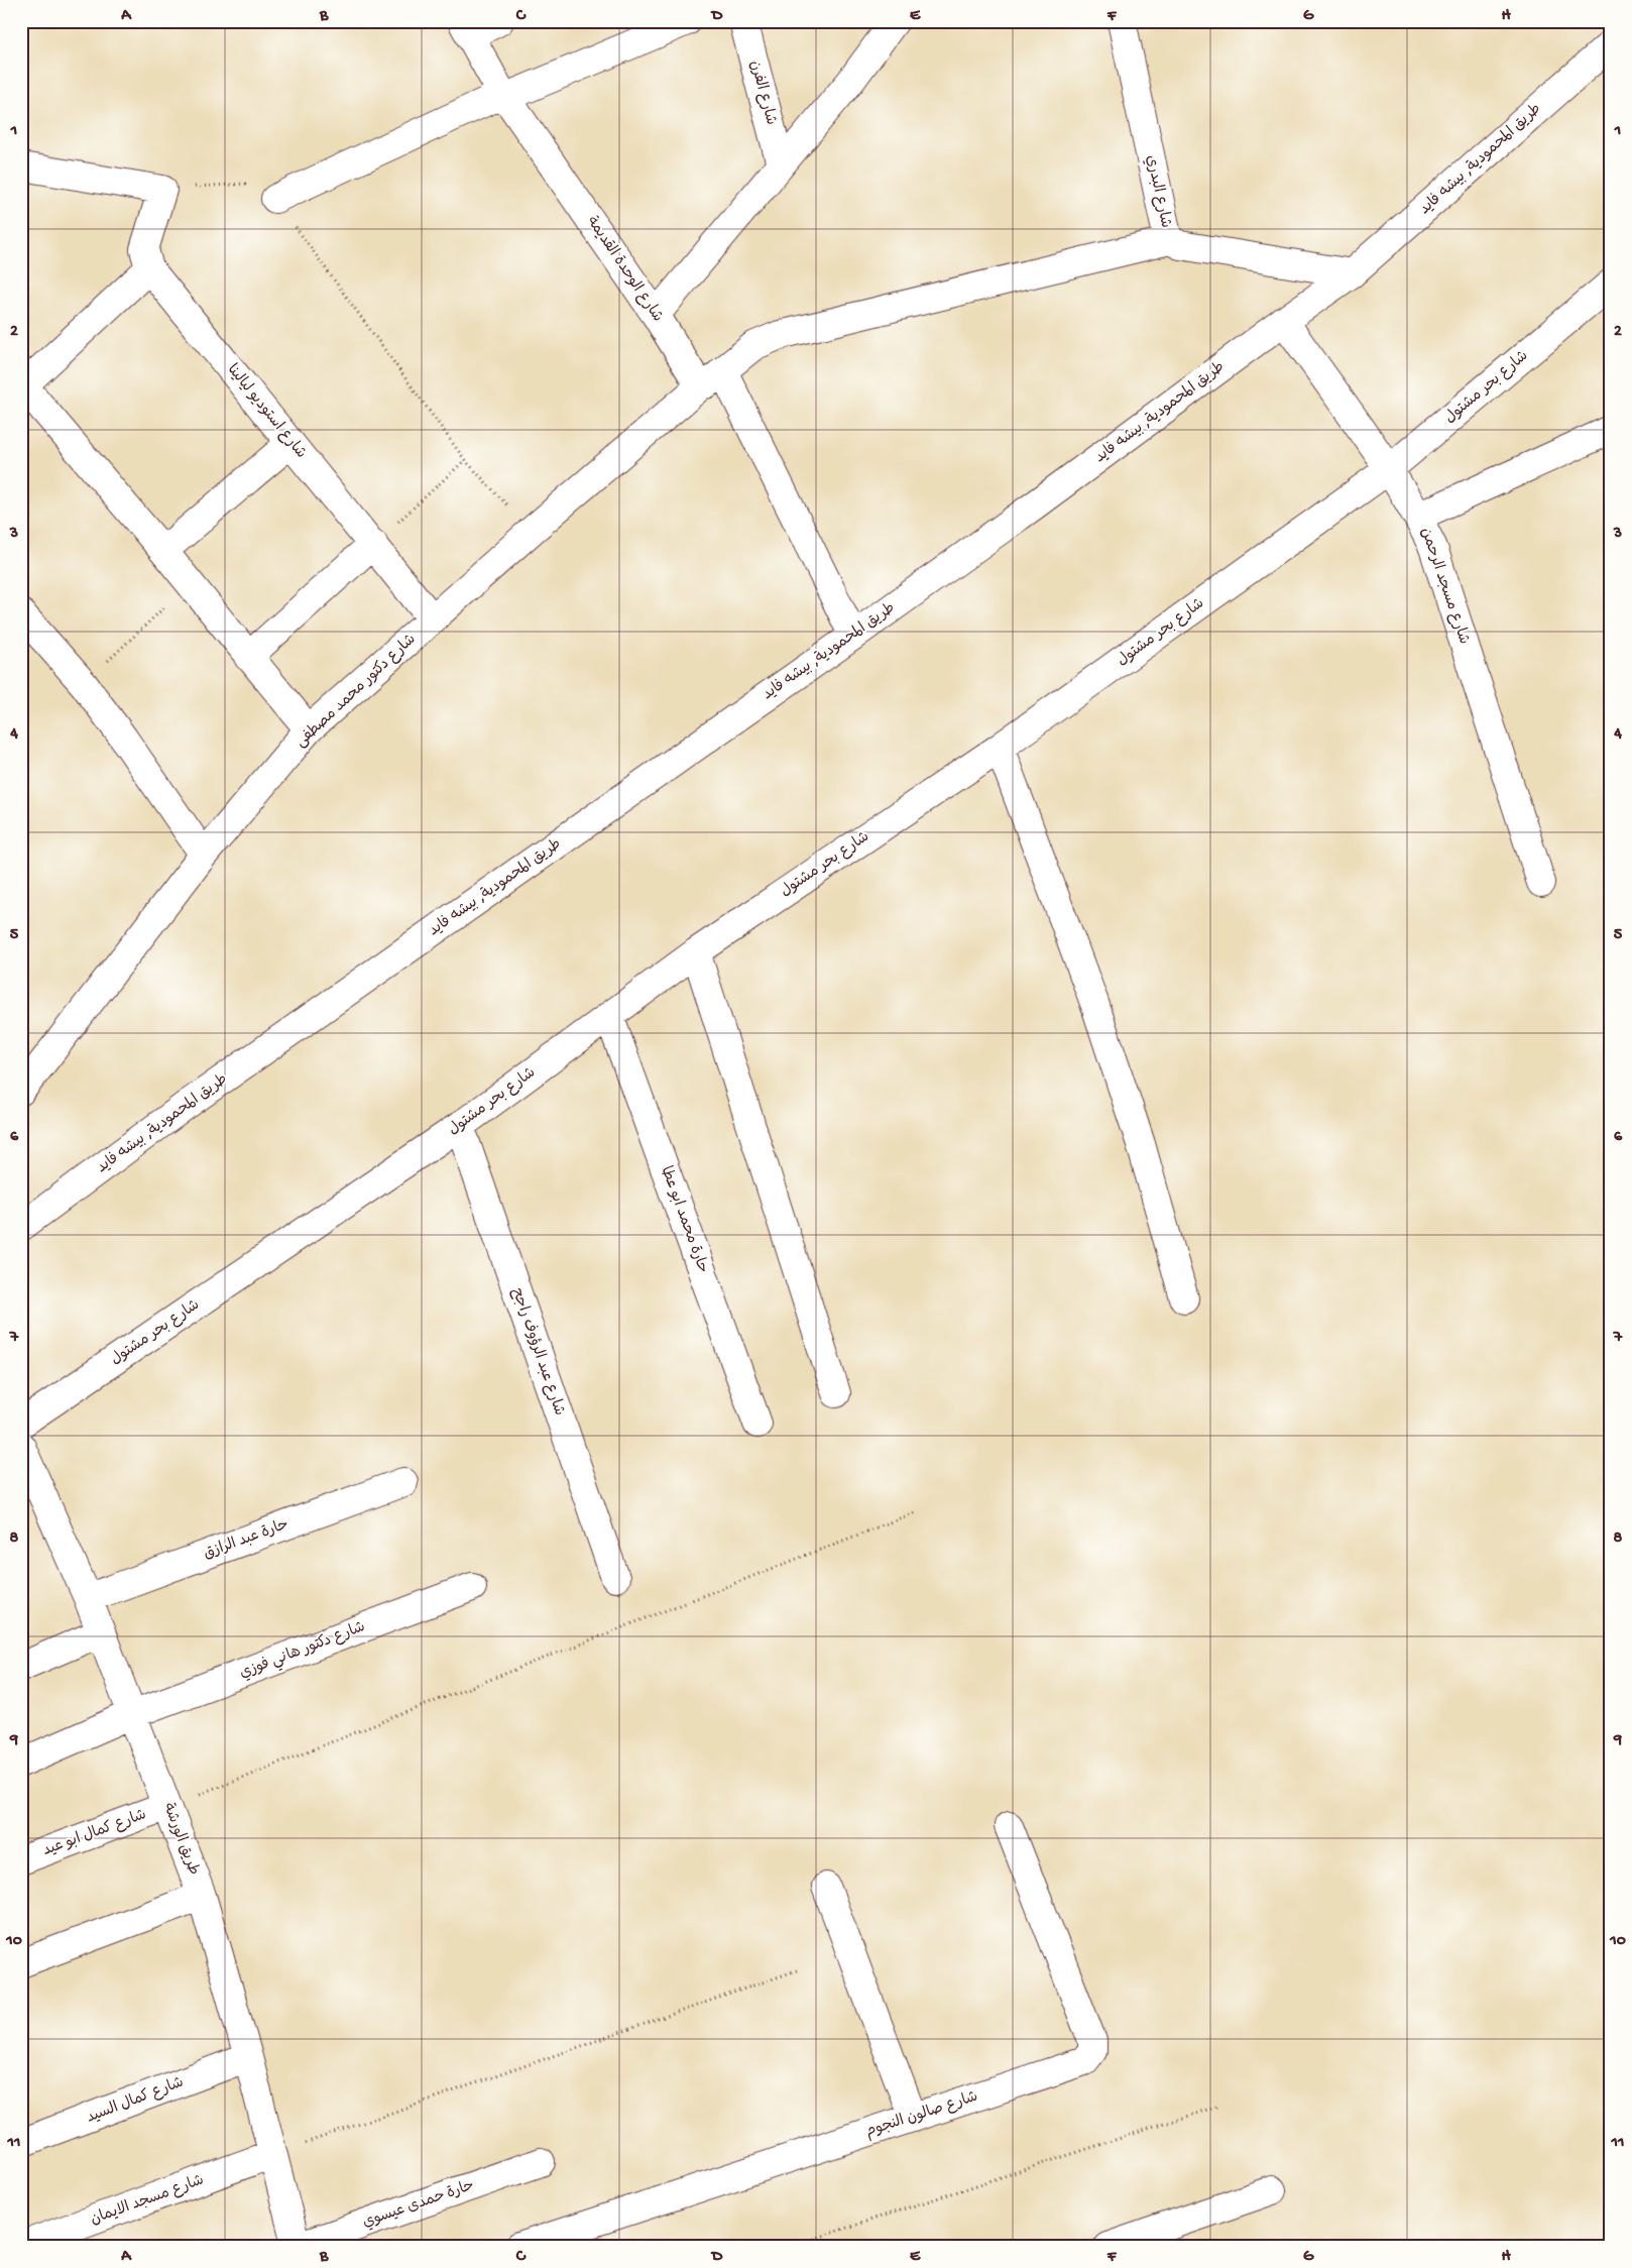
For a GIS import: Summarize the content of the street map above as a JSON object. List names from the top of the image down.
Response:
{
  "streets": {
    "street": [
      "شارع الفرن",
      "طريق المحمودية, بيشه فايد",
      "شارع البدري",
      "شارع الوحدة القديمة",
      "شارع بحر مشتول",
      "شارع استوديو ليالينا",
      "شارع مسجد الرحمن",
      "شارع دكتور محمد مصطفى",
      "حارة محمد ابو عطا",
      "شارع عبد الرؤوف راجح",
      "حارة عبد الرازق",
      "شارع دكتور هاني فوزي",
      "شارع كمال ابو عيد",
      "طريق الورشة",
      "شارع كمال السيد",
      "شارع صالون النجوم",
      "شارع مسجد الايمان",
      "حارة حمدى عيسوي"
    ]
  },
  "crossings": [
    ["طريق المحمودية, بيشه فايد", "شارع البدري"],
    ["طريق المحمودية, بيشه فايد", "شارع الوحدة القديمة"],
    ["طريق المحمودية, بيشه فايد", "شارع مسجد الرحمن"],
    ["شارع البدري", "شارع دكتور محمد مصطفى"],
    ["شارع الوحدة القديمة", "شارع دكتور محمد مصطفى"],
    ["شارع بحر مشتول", "شارع مسجد الرحمن"],
    ["شارع بحر مشتول", "حارة محمد ابو عطا"],
    ["شارع بحر مشتول", "شارع عبد الرؤوف راجح"],
    ["شارع استوديو ليالينا", "شارع دكتور محمد مصطفى"],
    ["حارة عبد الرازق", "طريق الورشة"],
    ["شارع دكتور هاني فوزي", "طريق الورشة"],
    ["شارع كمال ابو عيد", "طريق الورشة"],
    ["طريق الورشة", "شارع كمال السيد"],
    ["طريق الورشة", "شارع مسجد الايمان"],
    ["طريق الورشة", "حارة حمدى عيسوي"]
  ],
  "grid": {
    "columns": [
      "A",
      "B",
      "C",
      "D",
      "E",
      "F",
      "G",
      "H"
    ],
    "rows": [
      "1",
      "2",
      "3",
      "4",
      "5",
      "6",
      "7",
      "8",
      "9",
      "10",
      "11"
    ]
  }
}
